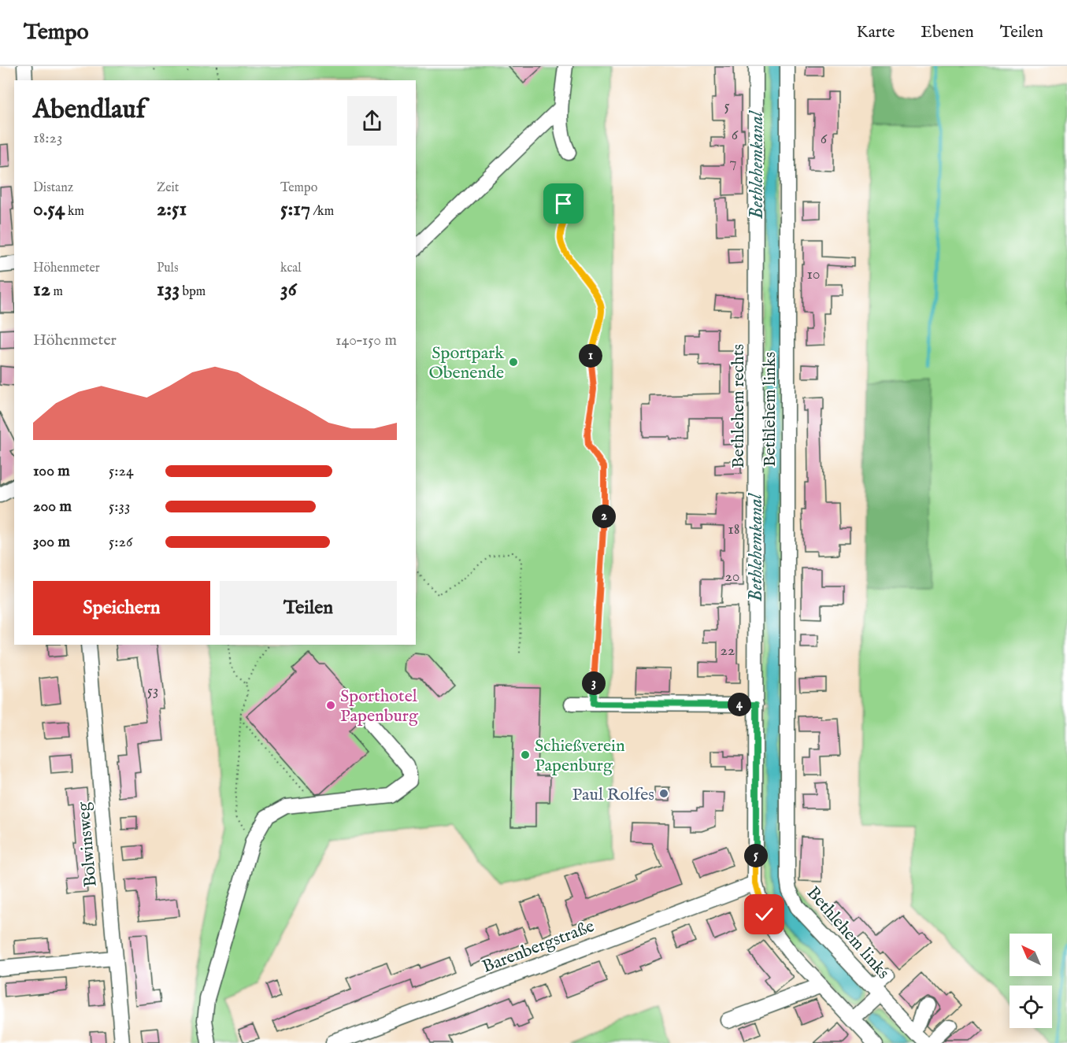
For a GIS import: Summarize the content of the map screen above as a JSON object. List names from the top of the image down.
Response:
{
  "streets": {
    "street": [
      "Bethlehem rechts",
      "Bethlehem links",
      "Bolwinsweg",
      "Barenbergstraße"
    ]
  },
  "crossings": [
    ["Bethlehem rechts", "Bethlehem links"],
    ["Bethlehem rechts", "Barenbergstraße"]
  ],
  "water": ["Bethlehemkanal"],
  "places": [
    "Sportpark Obenende",
    "Sporthotel Papenburg",
    "Schießverein Papenburg",
    "Paul Rolfes"
  ],
  "house_numbers": [
    "5",
    "6",
    "6",
    "7",
    "10",
    "18",
    "20",
    "22",
    "53"
  ],
  "north": "top left",
  "page": {
    "header": "Tempo",
    "nav": ["Karte", "Ebenen", "Teilen"],
    "heading": ["Abendlauf", "18:23"],
    "stats": [
      ["Distanz", "0.54 km"],
      ["Zeit", "2:51"],
      ["Tempo", "5:17 /km"],
      ["Höhenmeter", "12 m"],
      ["Puls", "133 bpm"],
      ["kcal", "36"]
    ],
    "chart": ["Höhenmeter", "140–150 m"],
    "pins": [
      "1",
      "2",
      "3",
      "4",
      "5"
    ],
    "list": [
      {
        "name": "100 m",
        "note": "5:24"
      },
      {
        "name": "200 m",
        "note": "5:33"
      },
      {
        "name": "300 m",
        "note": "5:26"
      }
    ],
    "buttons": ["Speichern", "Teilen"]
  }
}
